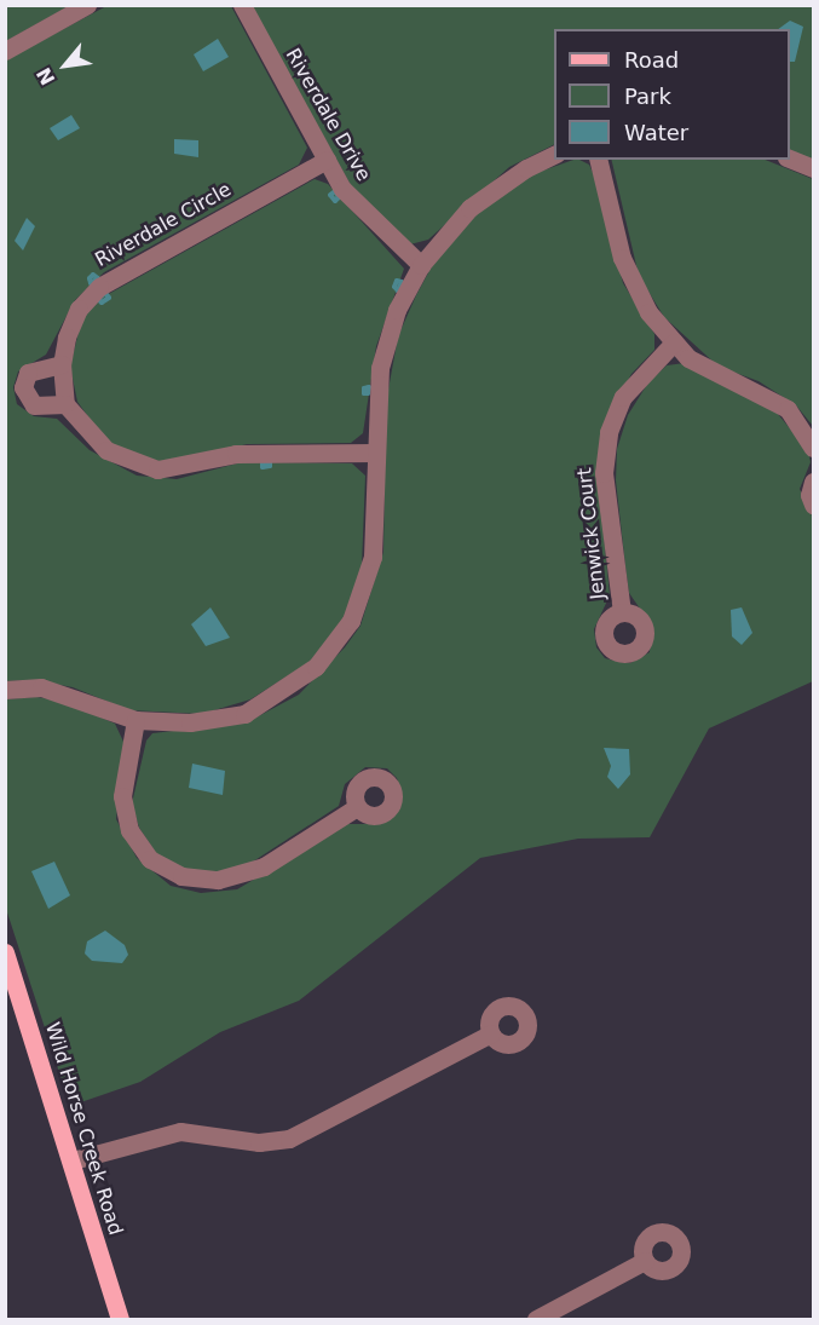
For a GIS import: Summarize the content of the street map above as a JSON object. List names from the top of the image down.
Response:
{
  "streets": {
    "main road": ["Wild Horse Creek Road"],
    "street": ["Riverdale Drive", "Riverdale Circle", "Jenwick Court"]
  },
  "crossings": [
    ["Riverdale Drive", "Riverdale Circle"]
  ],
  "legend": ["Road", "Park", "Water"],
  "north": "bottom left"
}
